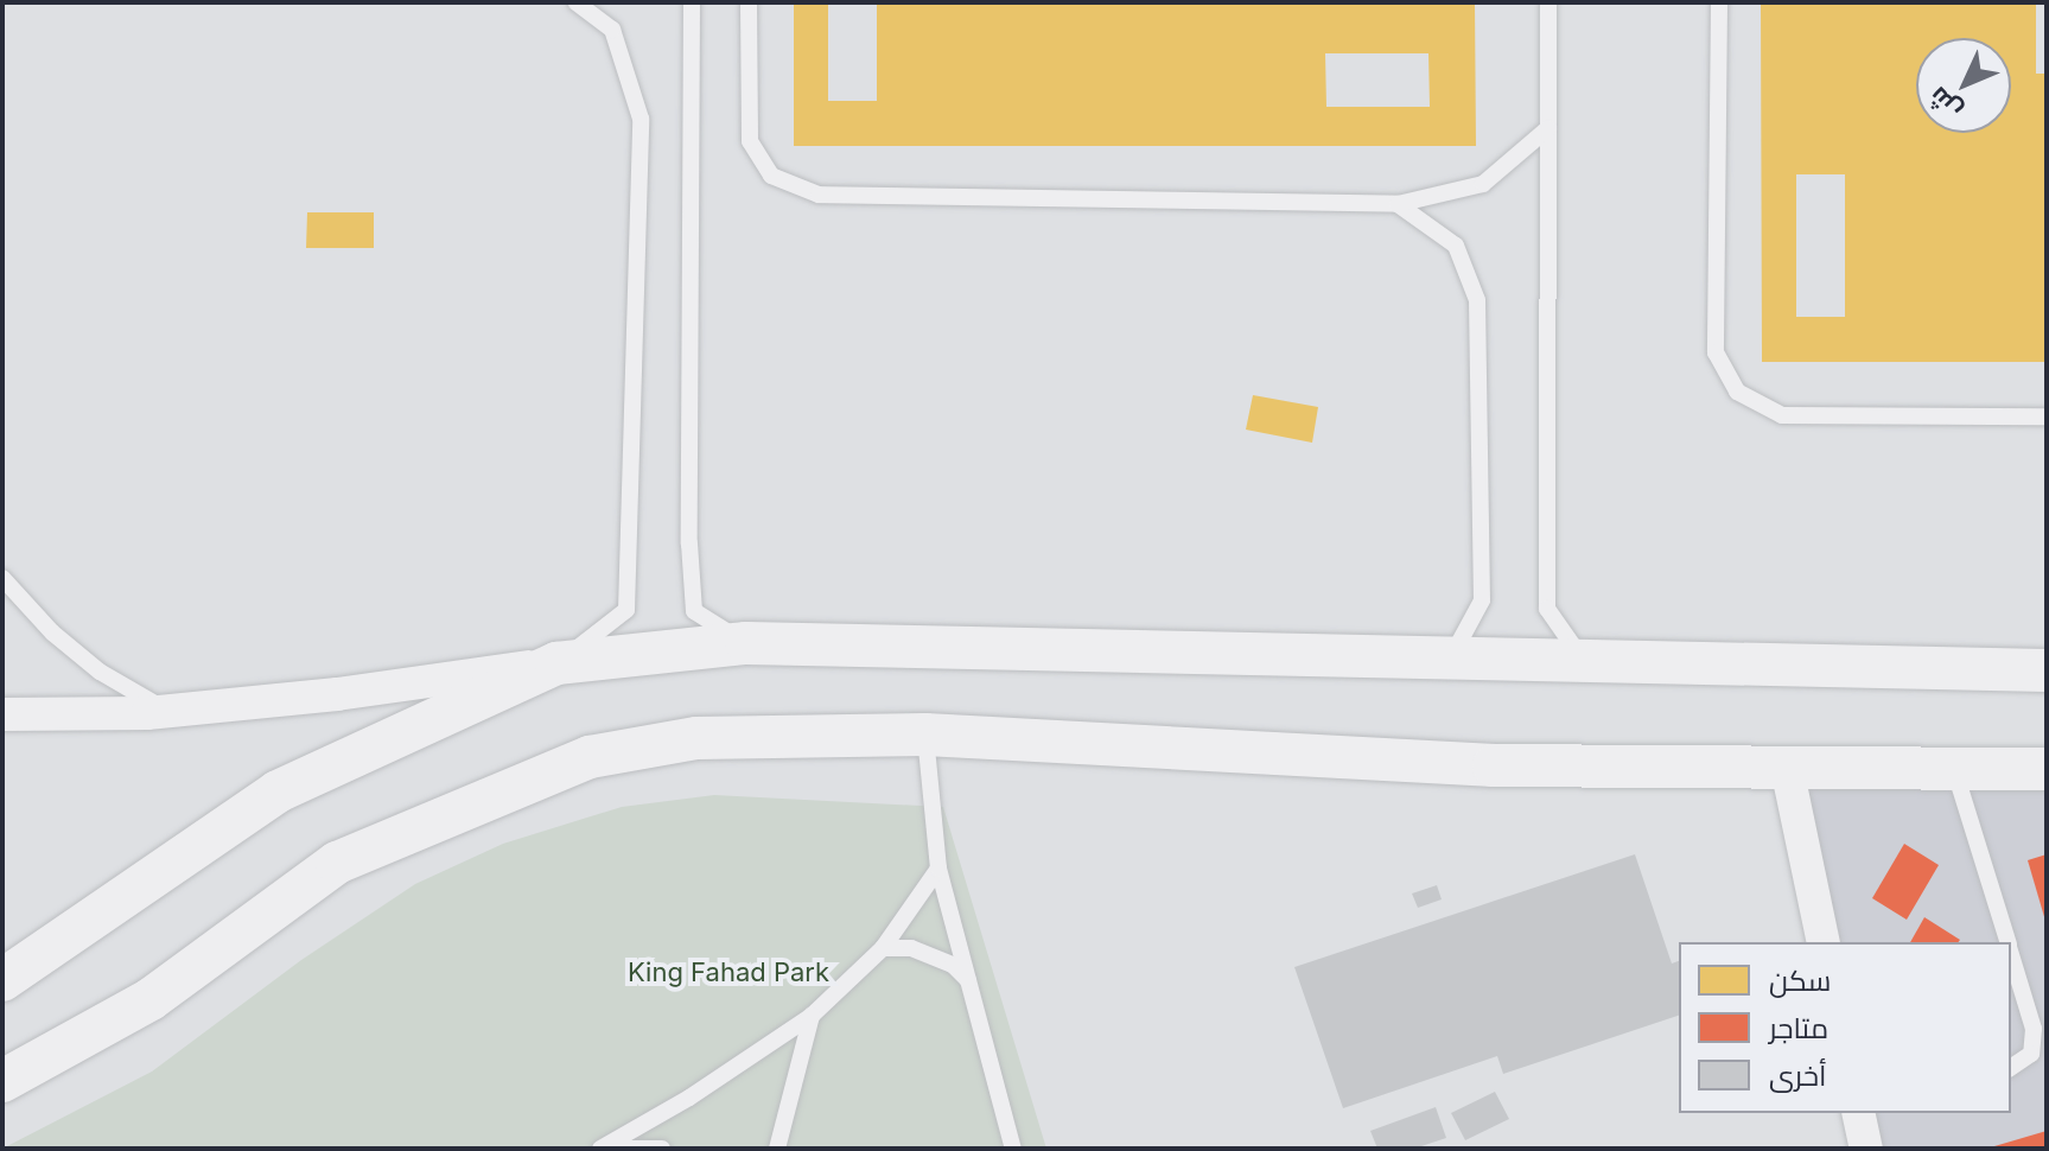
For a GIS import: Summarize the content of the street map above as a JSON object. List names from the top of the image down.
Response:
{
  "parks": ["King Fahad Park"],
  "legend": ["سكن", "متاجر", "أخرى"],
  "north": "bottom left"
}
